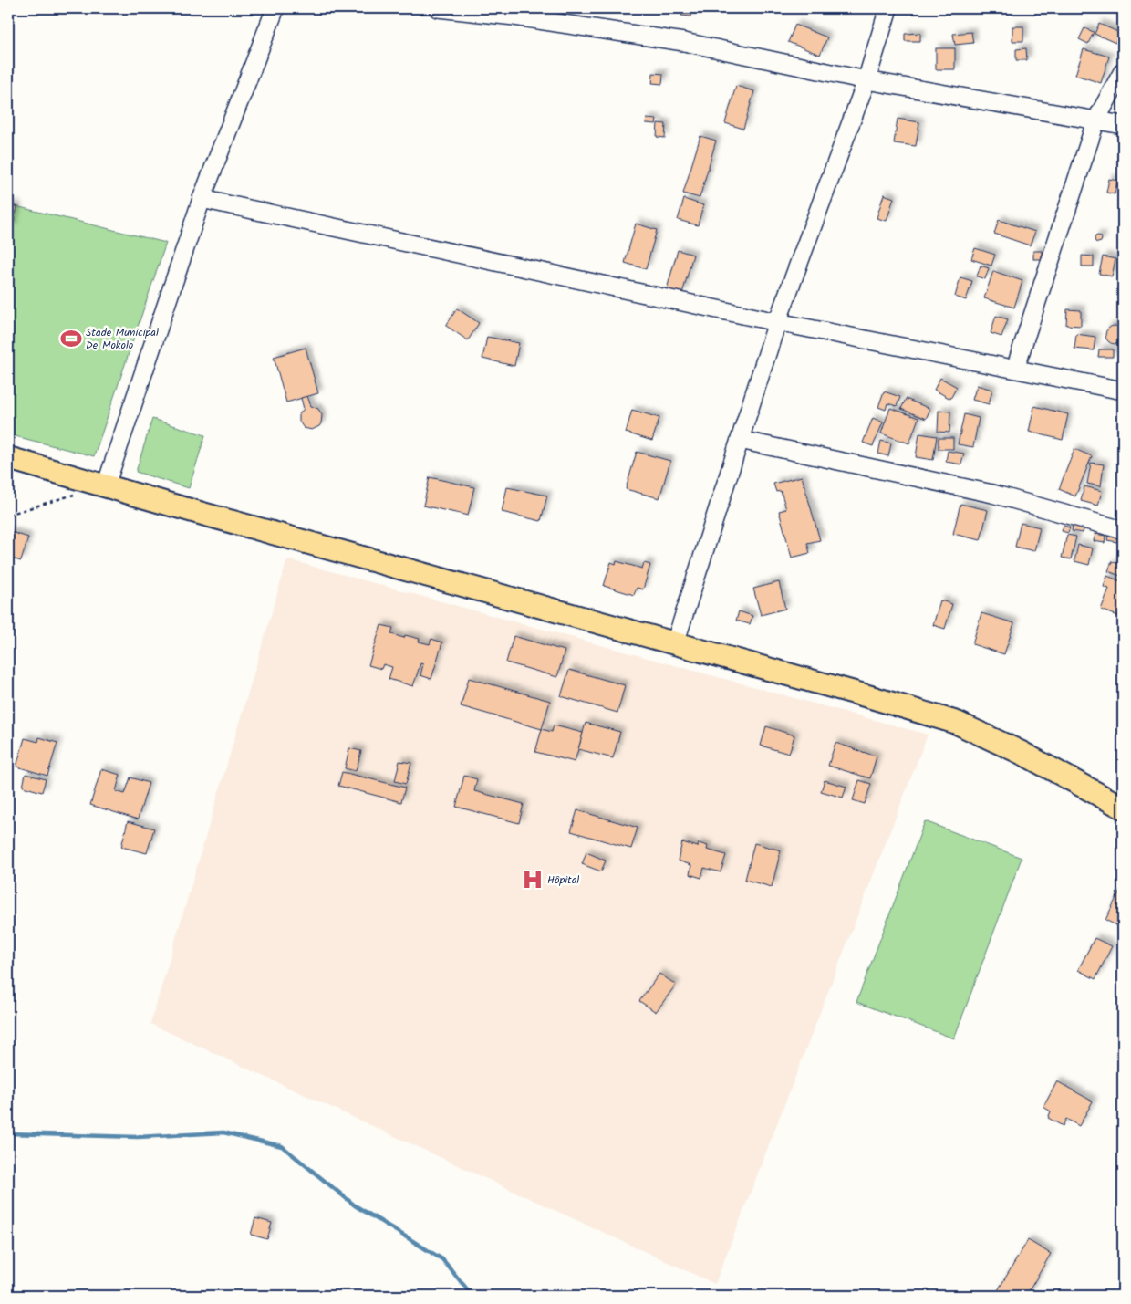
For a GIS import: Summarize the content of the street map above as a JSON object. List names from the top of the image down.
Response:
{
  "places": {
    "sports": ["Stade Municipal De Mokolo"],
    "hospital": ["Hôpital"]
  }
}
